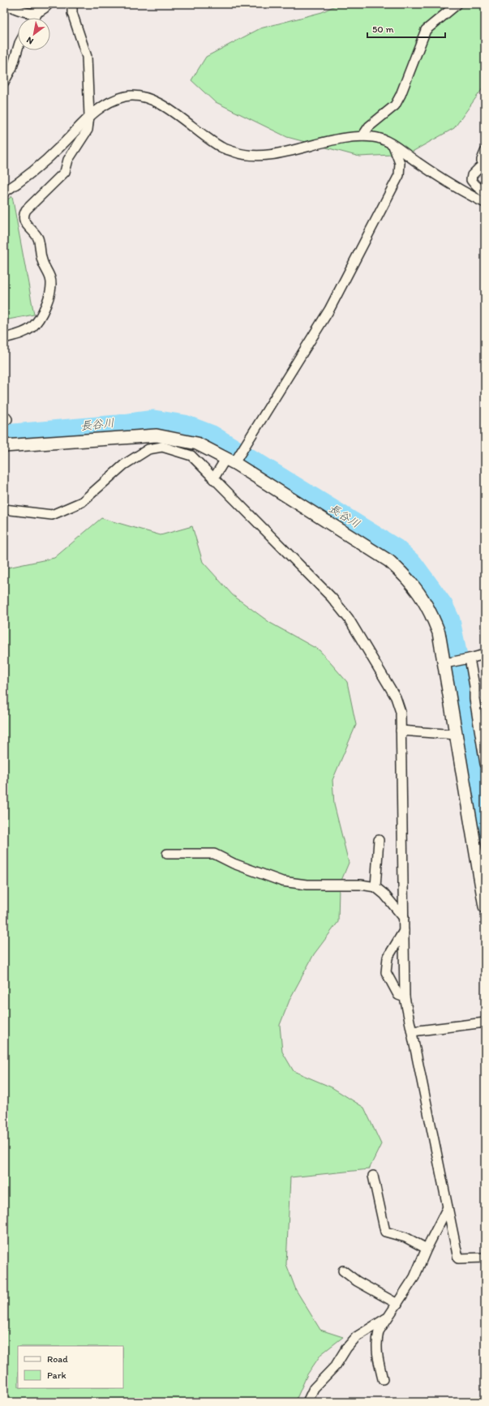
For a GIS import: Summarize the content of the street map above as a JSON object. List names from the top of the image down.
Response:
{
  "water": ["長谷川"],
  "legend": ["Road", "Park"],
  "scale_bar": "50 m",
  "north": "bottom left"
}
